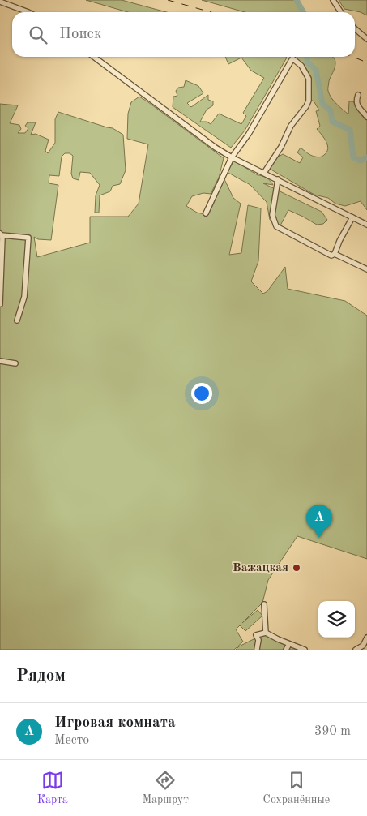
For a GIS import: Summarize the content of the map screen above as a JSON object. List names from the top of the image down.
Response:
{
  "places": ["Важацкая"],
  "page": {
    "search": "Поиск",
    "pins": "A",
    "heading": "Рядом",
    "list": [
      {
        "mark": "A",
        "name": "Игровая комната",
        "note": "Место",
        "value": "390 m"
      }
    ],
    "nav": ["Карта", "Маршрут", "Сохранённые"]
  }
}
